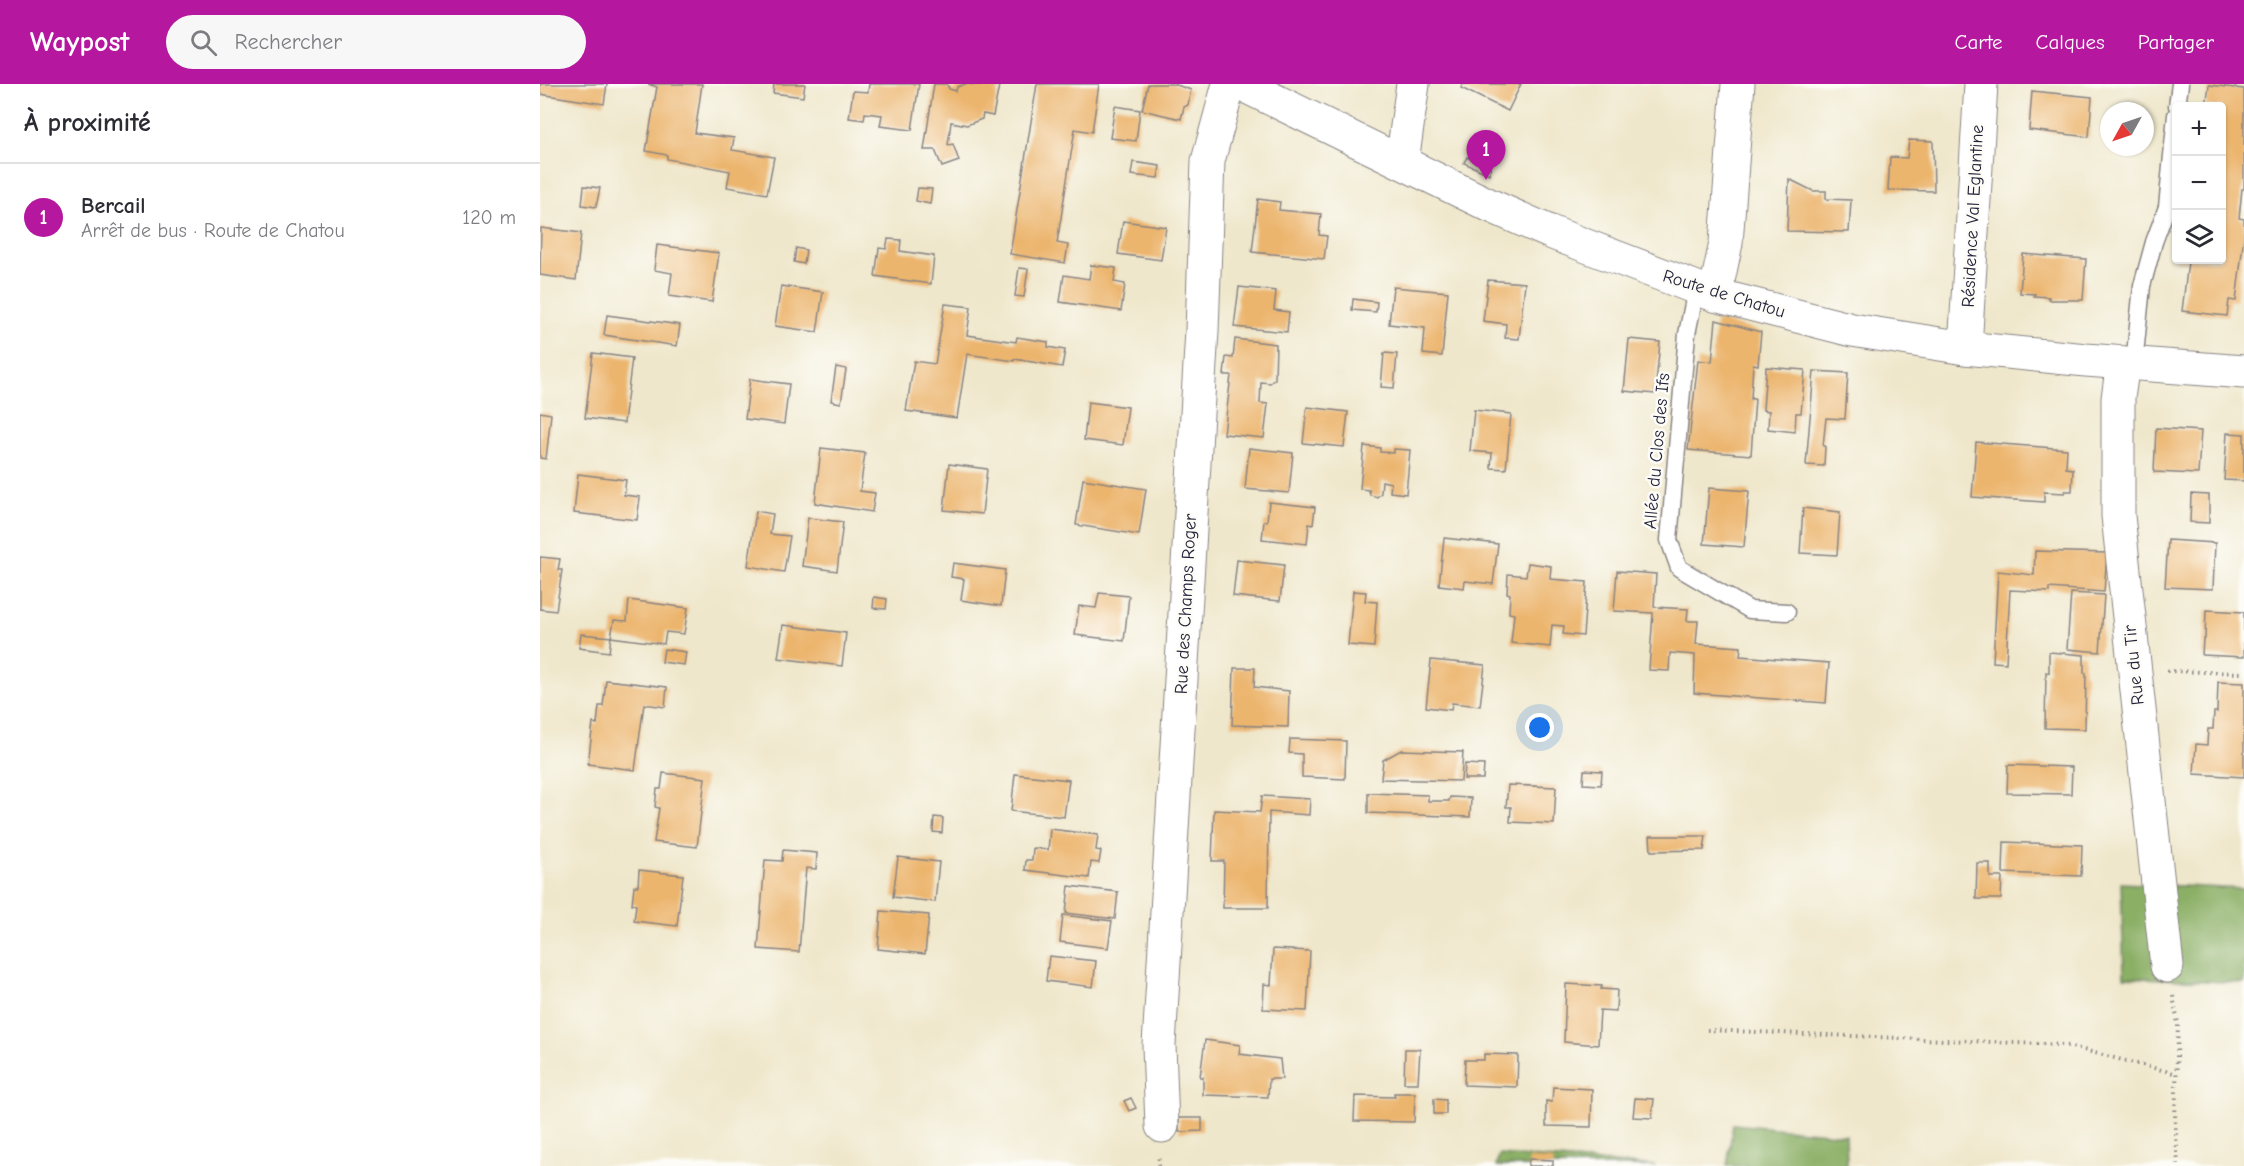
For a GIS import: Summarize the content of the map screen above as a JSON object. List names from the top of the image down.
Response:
{
  "streets": {
    "street": [
      "Résidence Val Eglantine",
      "Route de Chatou",
      "Rue des Champs Roger",
      "Rue du Tir"
    ],
    "lane": ["Allée du Clos des Ifs"]
  },
  "crossings": [
    ["Résidence Val Eglantine", "Route de Chatou"],
    ["Route de Chatou", "Allée du Clos des Ifs"],
    ["Route de Chatou", "Rue du Tir"]
  ],
  "north": "bottom left",
  "page": {
    "header": "Waypost",
    "search": "Rechercher",
    "nav": ["Carte", "Calques", "Partager"],
    "heading": "À proximité",
    "map_buttons": ["+", "−"],
    "pins": "1",
    "list": [
      {
        "mark": "1",
        "name": "Bercail",
        "note": "Arrêt de bus · Route de Chatou",
        "value": "120 m"
      }
    ]
  }
}
